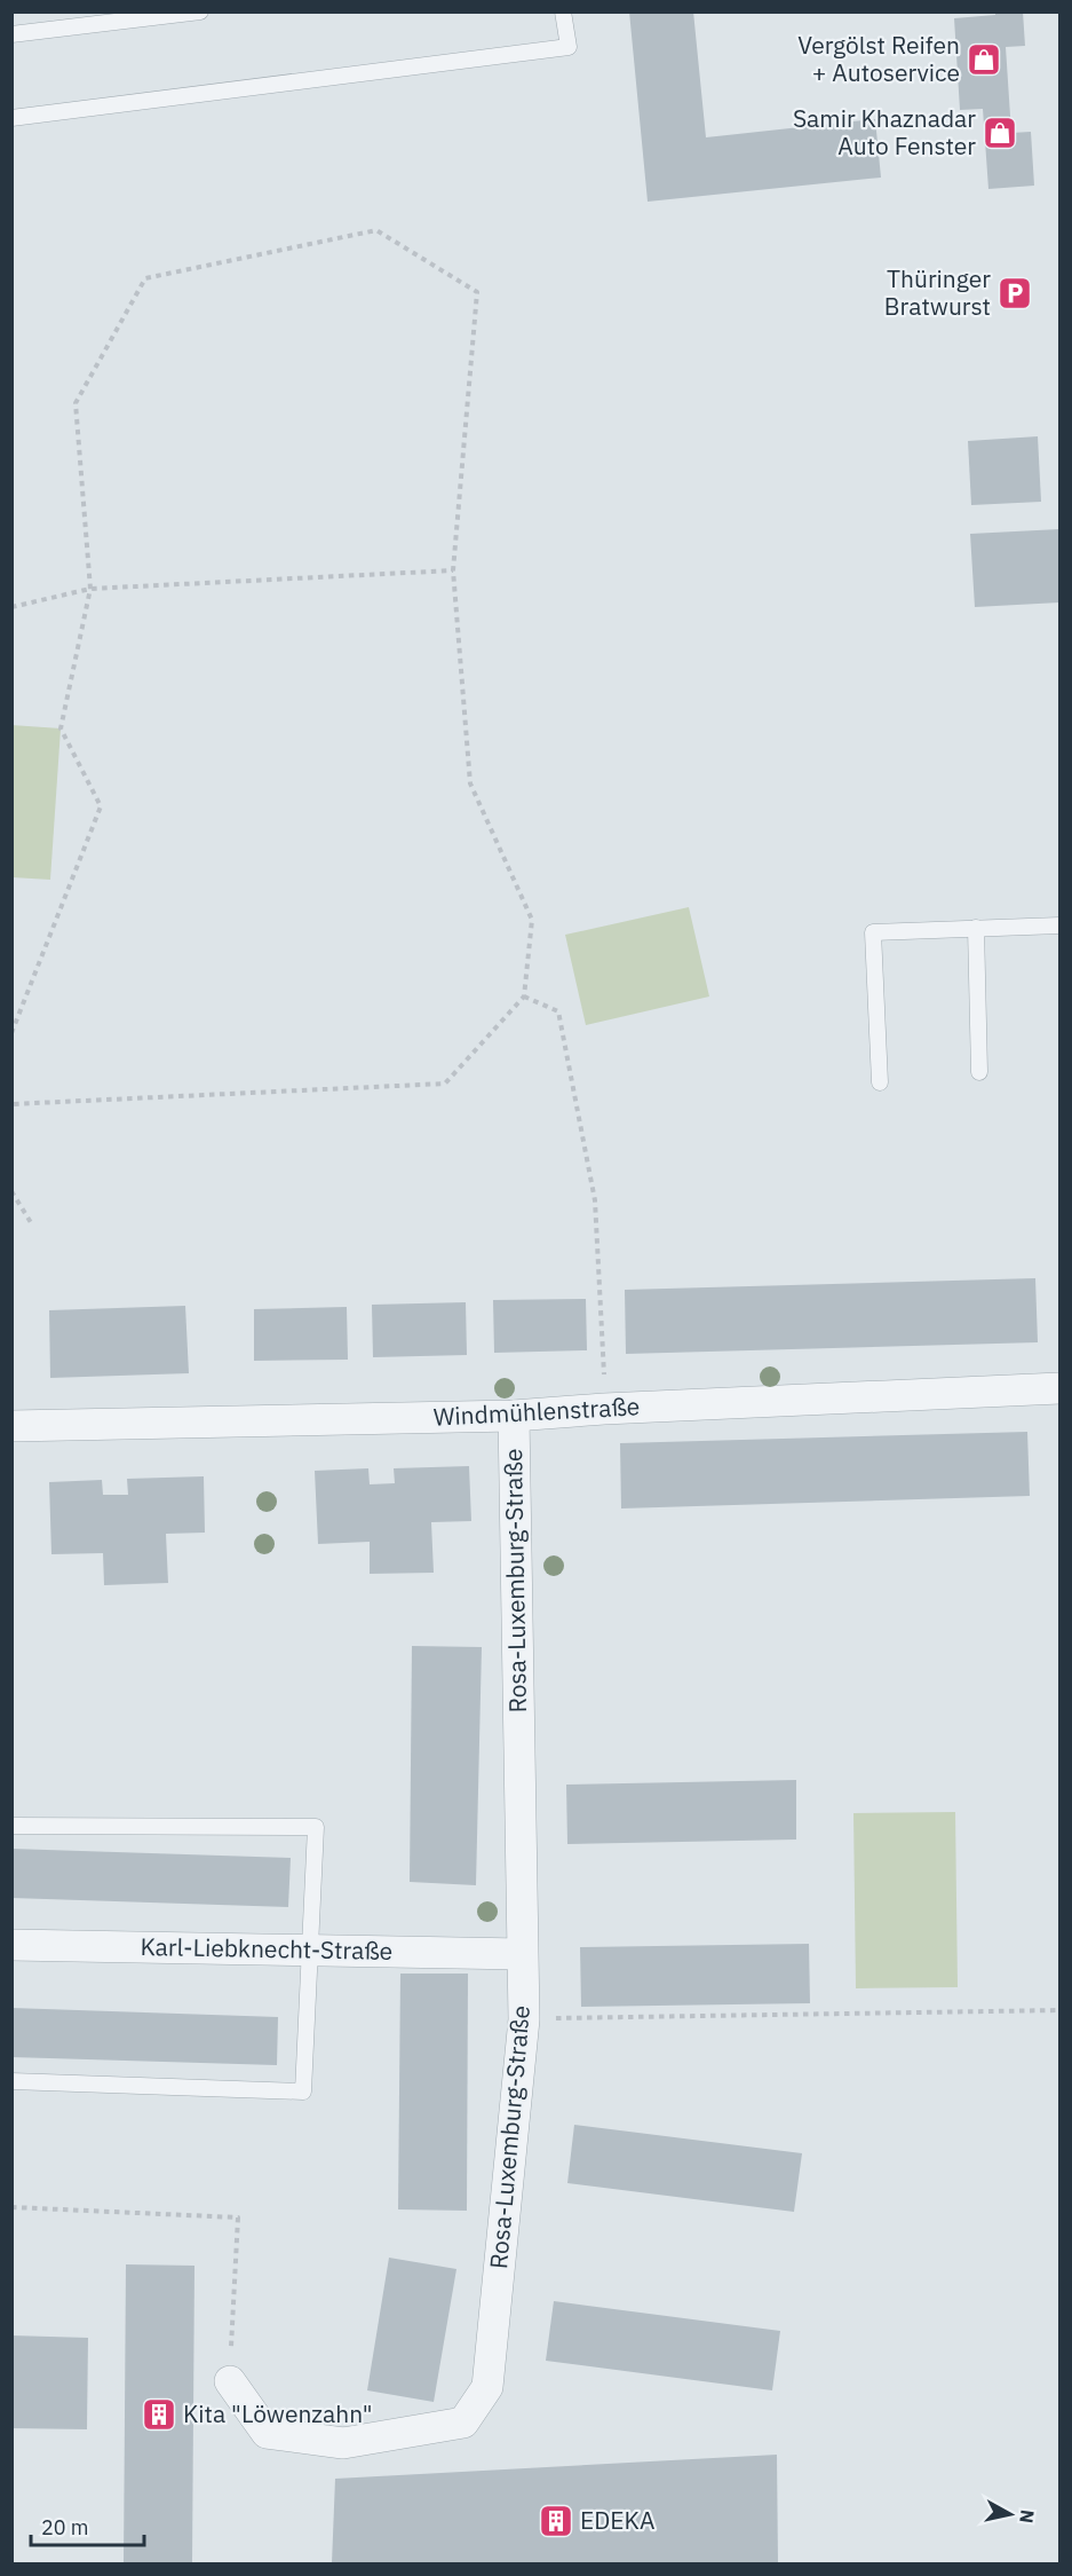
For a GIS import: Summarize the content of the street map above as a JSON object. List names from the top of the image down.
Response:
{
  "streets": {
    "street": ["Windmühlenstraße", "Rosa-Luxemburg-Straße", "Karl-Liebknecht-Straße"]
  },
  "crossings": [
    ["Windmühlenstraße", "Rosa-Luxemburg-Straße"],
    ["Rosa-Luxemburg-Straße", "Karl-Liebknecht-Straße"]
  ],
  "places": {
    "shop": ["Vergölst Reifen + Autoservice", "Samir Khaznadar Auto Fenster"],
    "parking": ["Thüringer Bratwurst"],
    "building": ["Kita \"Löwenzahn\"", "EDEKA"]
  },
  "scale_bar": "20 m",
  "north": "right"
}
